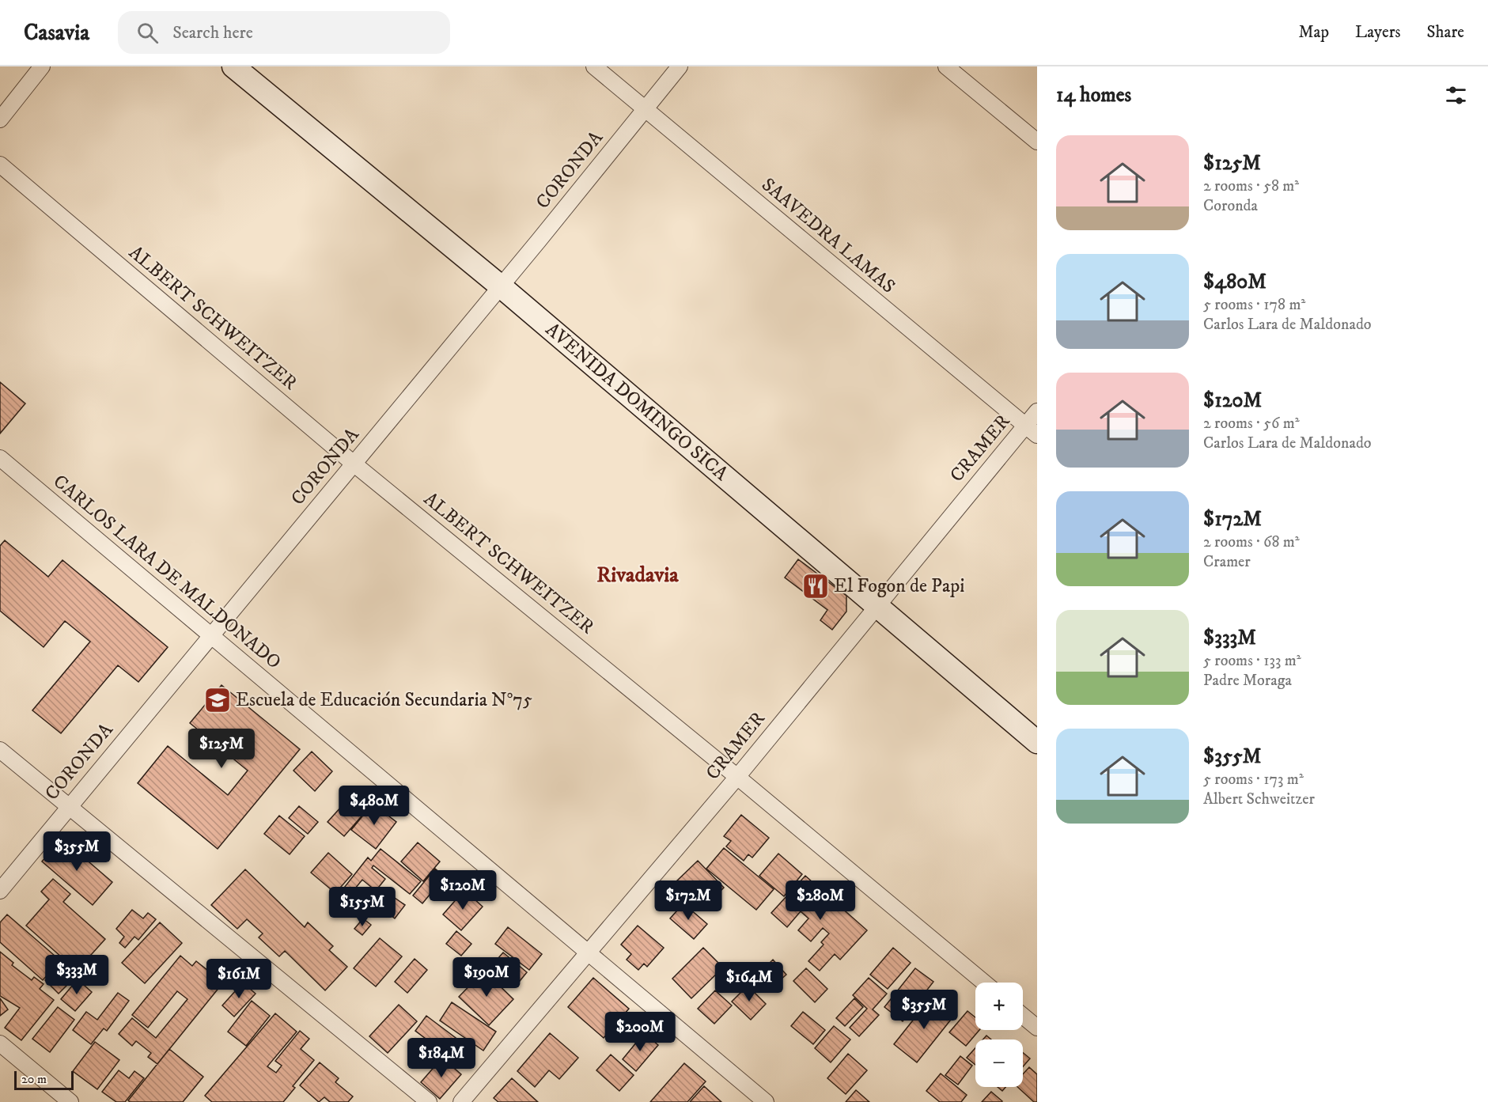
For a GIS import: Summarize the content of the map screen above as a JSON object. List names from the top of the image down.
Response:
{
  "streets": {
    "street": [
      "CORONDA",
      "SAAVEDRA LAMAS",
      "ALBERT SCHWEITZER",
      "AVENIDA DOMINGO SICA",
      "CRAMER",
      "CARLOS LARA DE MALDONADO"
    ]
  },
  "crossings": [
    ["CORONDA", "SAAVEDRA LAMAS"],
    ["CORONDA", "ALBERT SCHWEITZER"],
    ["CORONDA", "AVENIDA DOMINGO SICA"],
    ["CORONDA", "CARLOS LARA DE MALDONADO"],
    ["SAAVEDRA LAMAS", "CRAMER"],
    ["ALBERT SCHWEITZER", "CRAMER"],
    ["AVENIDA DOMINGO SICA", "CRAMER"],
    ["CRAMER", "CARLOS LARA DE MALDONADO"]
  ],
  "districts": ["Rivadavia"],
  "places": {
    "restaurant": ["El Fogon de Papi"],
    "school or university": ["Escuela de Educación Secundaria N°75"]
  },
  "scale_bar": "20 m",
  "page": {
    "header": "Casavia",
    "search": "Search here",
    "nav": ["Map", "Layers", "Share"],
    "heading": "14 homes",
    "list": [
      {
        "name": "$125M",
        "note": "2 rooms · 58 m² · Coronda"
      },
      {
        "name": "$480M",
        "note": "5 rooms · 178 m² · Carlos Lara de Maldonado"
      },
      {
        "name": "$120M",
        "note": "2 rooms · 56 m² · Carlos Lara de Maldonado"
      },
      {
        "name": "$172M",
        "note": "2 rooms · 68 m² · Cramer"
      },
      {
        "name": "$333M",
        "note": "5 rooms · 133 m² · Padre Moraga"
      },
      {
        "name": "$355M",
        "note": "5 rooms · 173 m² · Albert Schweitzer"
      }
    ],
    "price": [
      "$125M",
      "$480M",
      "$355M",
      "$120M",
      "$172M",
      "$280M",
      "$155M",
      "$333M",
      "$190M",
      "$161M",
      "$164M",
      "$355M",
      "$200M",
      "$184M"
    ],
    "map_buttons": ["+", "−"],
    "scale": "20 m"
  }
}
